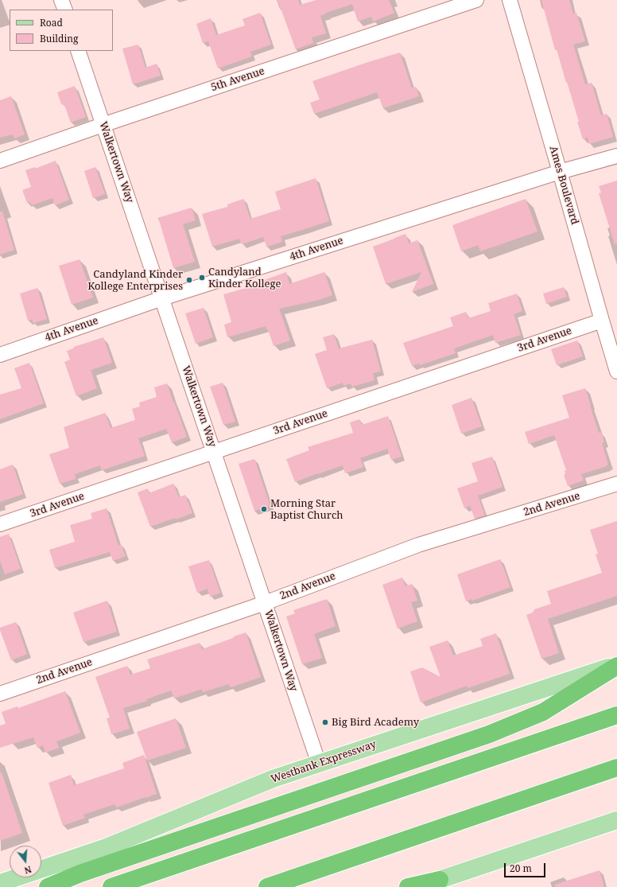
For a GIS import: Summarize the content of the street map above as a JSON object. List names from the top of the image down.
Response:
{
  "streets": {
    "main road": ["Westbank Expressway"],
    "street": [
      "5th Avenue",
      "Walkertown Way",
      "Ames Boulevard",
      "4th Avenue",
      "3rd Avenue",
      "2nd Avenue"
    ]
  },
  "crossings": [
    ["5th Avenue", "Walkertown Way"],
    ["Walkertown Way", "4th Avenue"],
    ["Walkertown Way", "3rd Avenue"],
    ["Walkertown Way", "2nd Avenue"],
    ["Walkertown Way", "Westbank Expressway"],
    ["Ames Boulevard", "4th Avenue"],
    ["Ames Boulevard", "3rd Avenue"]
  ],
  "places": [
    "Candyland Kinder Kollege",
    "Candyland Kinder Kollege Enterprises",
    "Morning Star Baptist Church",
    "Big Bird Academy"
  ],
  "legend": ["Road", "Building"],
  "scale_bar": "20 m",
  "north": "bottom"
}
